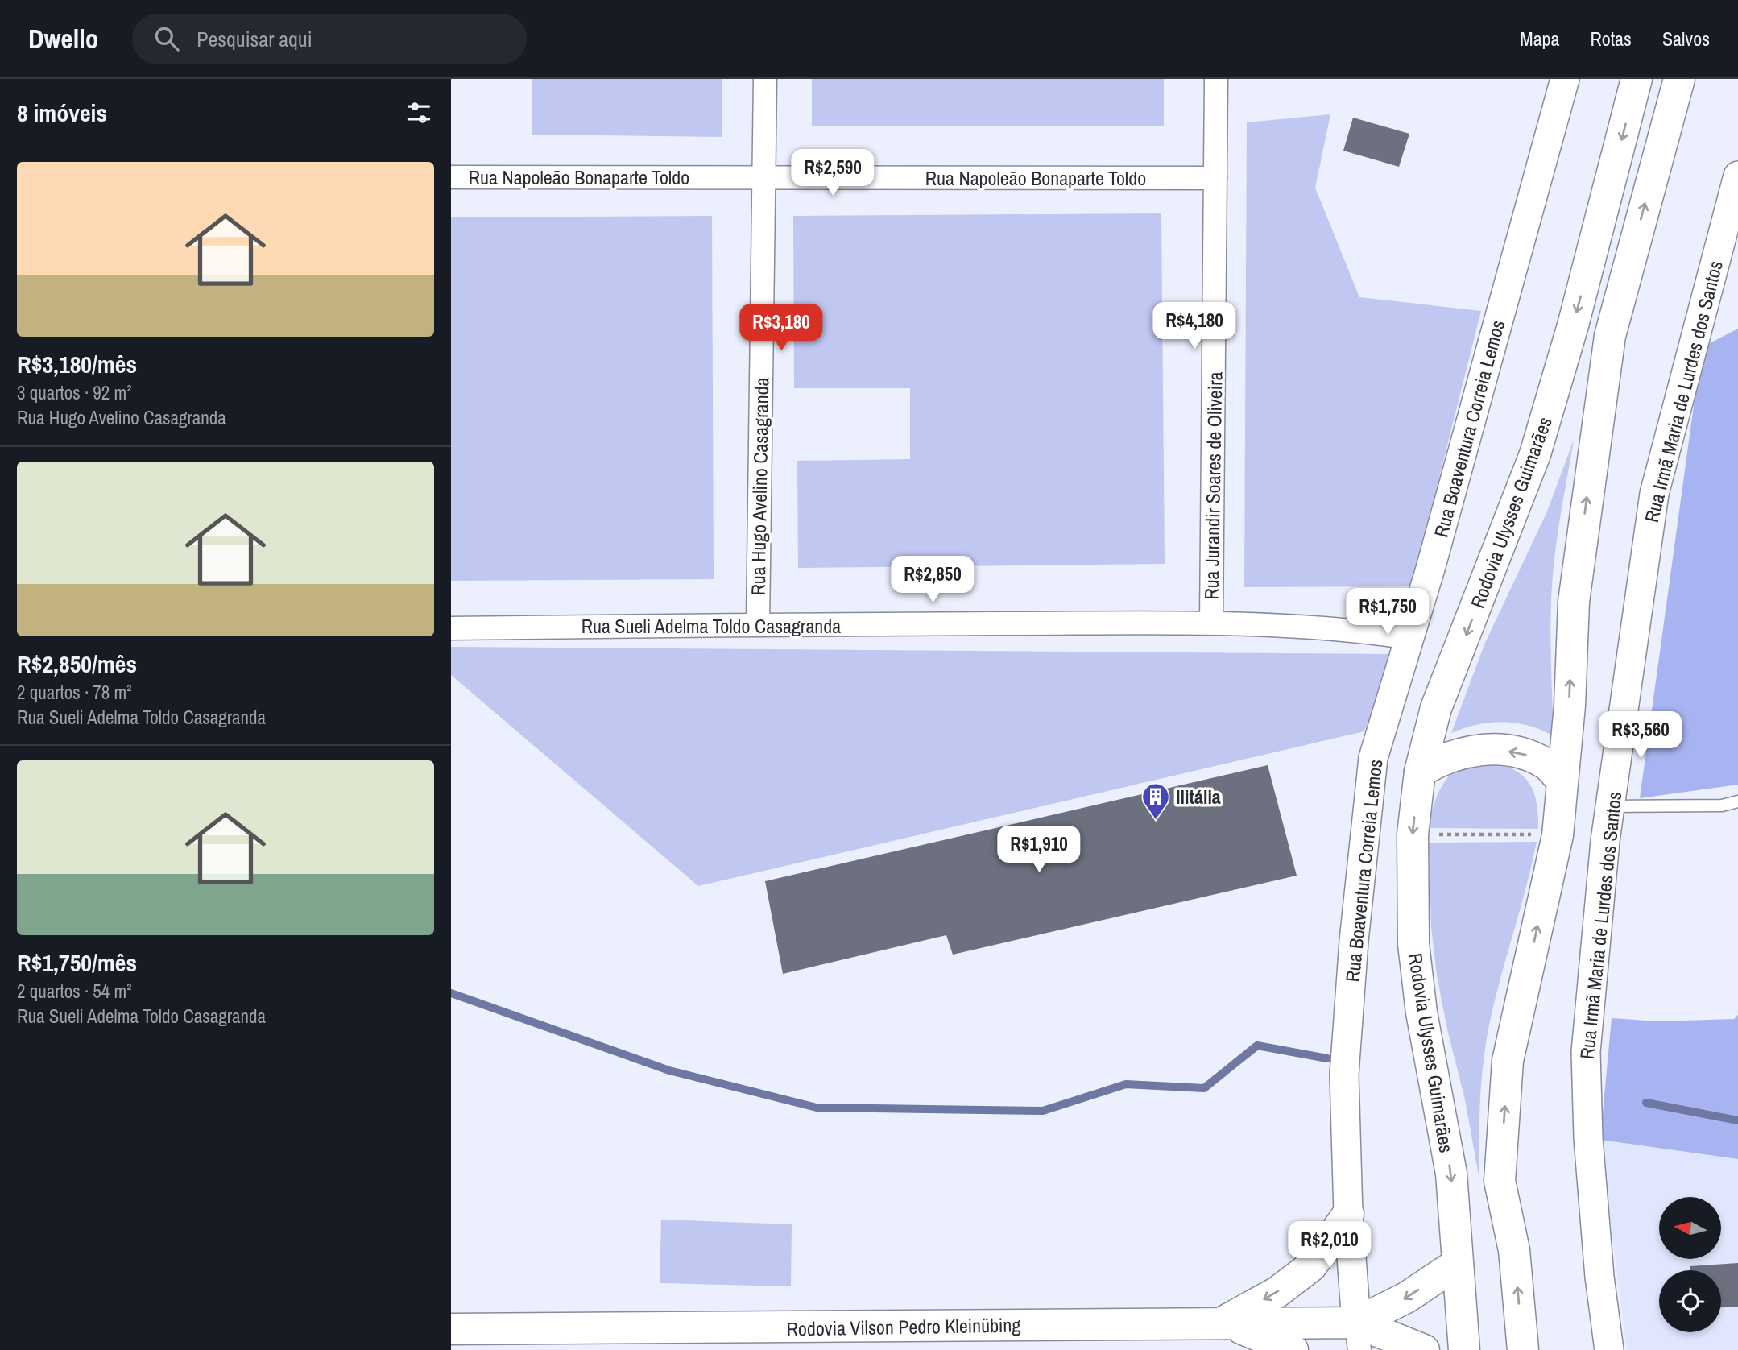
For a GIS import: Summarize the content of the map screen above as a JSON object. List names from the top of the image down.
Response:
{
  "streets": {
    "main road": ["Rodovia Ulysses Guimarães", "Rodovia Vilson Pedro Kleinübing"],
    "street": [
      "Rua Napoleão Bonaparte Toldo",
      "Rua Irmã Maria de Lurdes dos Santos",
      "Rua Boaventura Correia Lemos",
      "Rua Jurandir Soares de Oliveira",
      "Rua Hugo Avelino Casagranda",
      "Rua Sueli Adelma Toldo Casagranda"
    ]
  },
  "crossings": [
    ["Rua Napoleão Bonaparte Toldo", "Rua Jurandir Soares de Oliveira"],
    ["Rua Napoleão Bonaparte Toldo", "Rua Hugo Avelino Casagranda"],
    ["Rua Boaventura Correia Lemos", "Rua Sueli Adelma Toldo Casagranda"],
    ["Rua Boaventura Correia Lemos", "Rodovia Vilson Pedro Kleinübing"],
    ["Rua Jurandir Soares de Oliveira", "Rua Sueli Adelma Toldo Casagranda"],
    ["Rua Hugo Avelino Casagranda", "Rua Sueli Adelma Toldo Casagranda"],
    ["Rodovia Ulysses Guimarães", "Rodovia Vilson Pedro Kleinübing"]
  ],
  "places": {
    "building": ["Ilitália"]
  },
  "north": "left",
  "page": {
    "header": "Dwello",
    "search": "Pesquisar aqui",
    "nav": ["Mapa", "Rotas", "Salvos"],
    "heading": "8 imóveis",
    "list": [
      {
        "name": "R$3,180/mês",
        "note": "3 quartos · 92 m² · Rua Hugo Avelino Casagranda"
      },
      {
        "name": "R$2,850/mês",
        "note": "2 quartos · 78 m² · Rua Sueli Adelma Toldo Casagranda"
      },
      {
        "name": "R$1,750/mês",
        "note": "2 quartos · 54 m² · Rua Sueli Adelma Toldo Casagranda"
      }
    ],
    "price": [
      "R$2,590",
      "R$4,180",
      "R$3,180",
      "R$2,850",
      "R$1,750",
      "R$3,560",
      "R$1,910",
      "R$2,010"
    ]
  }
}
